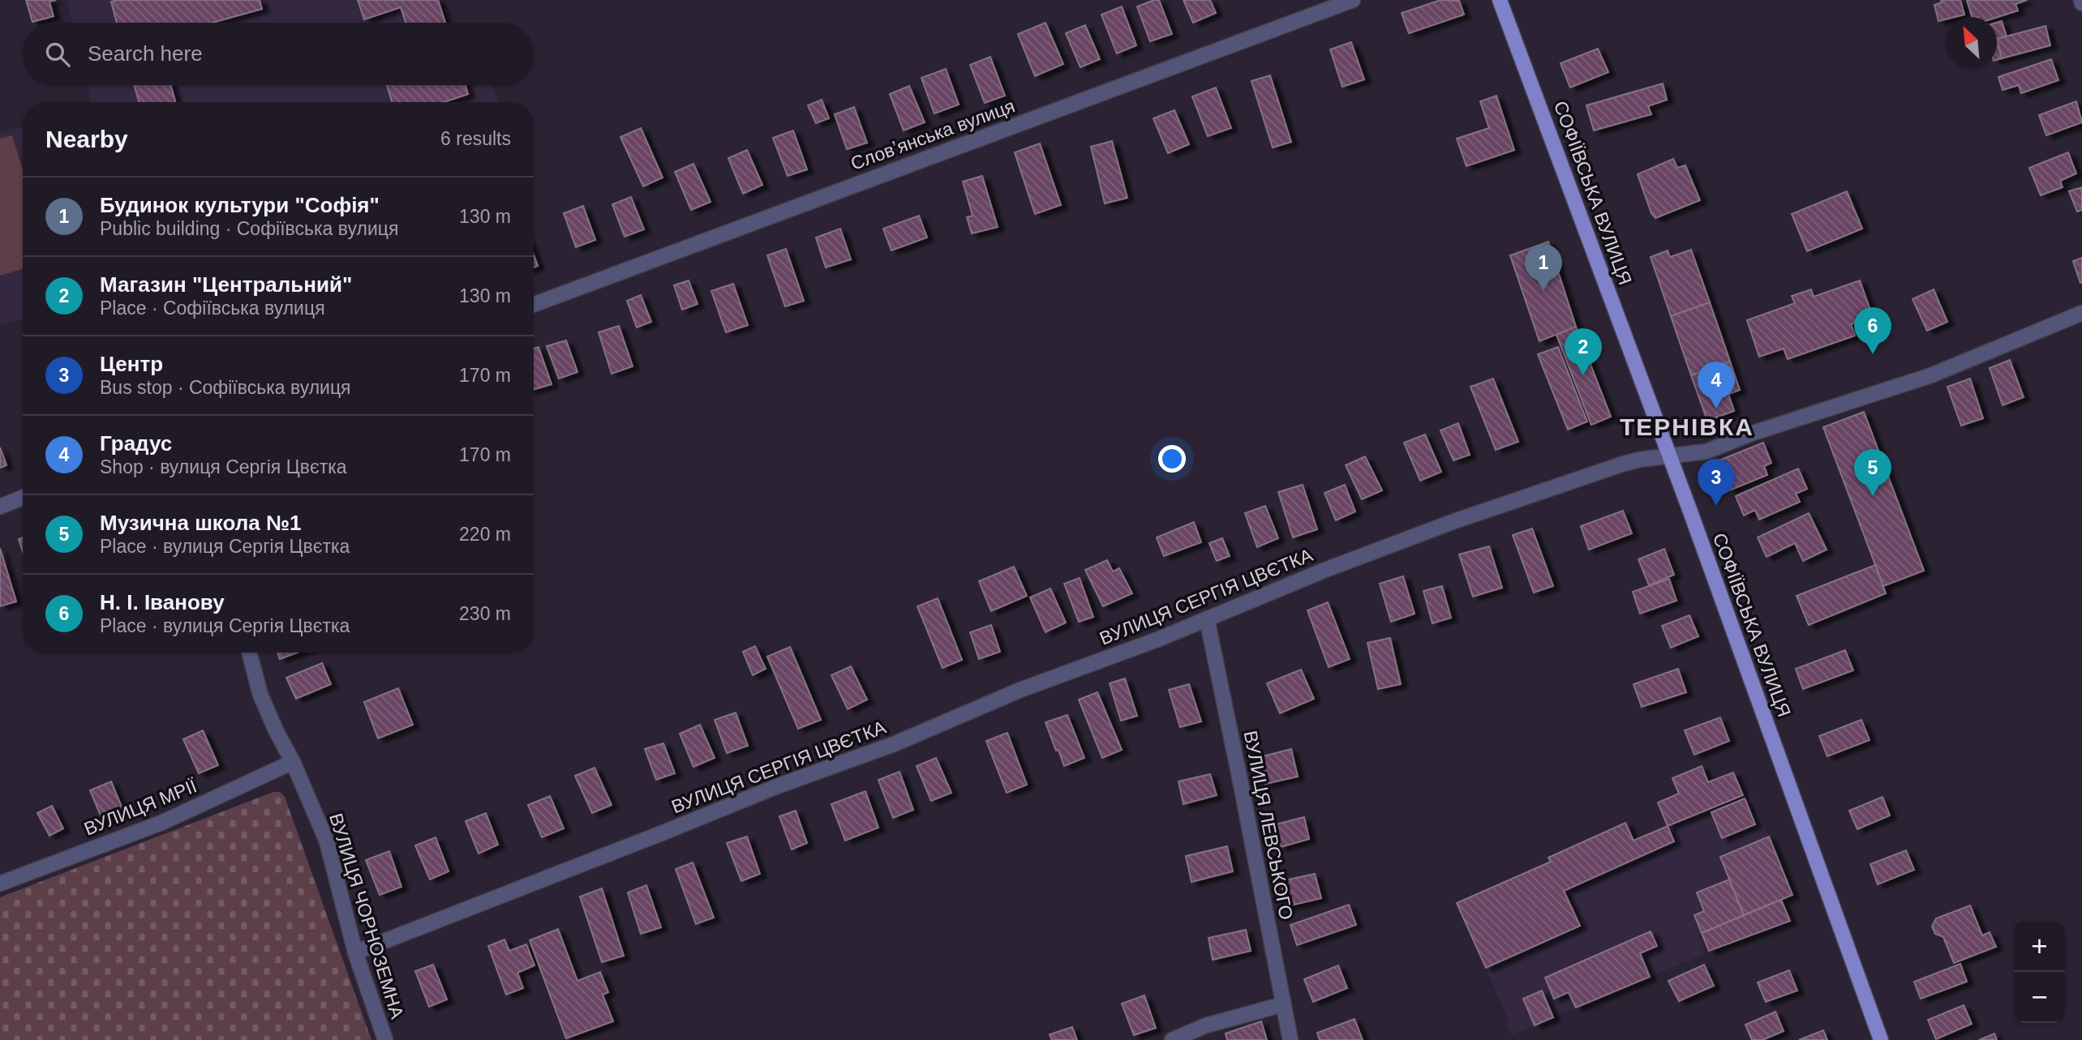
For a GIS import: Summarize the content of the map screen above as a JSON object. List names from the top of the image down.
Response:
{
  "streets": {
    "main road": ["СОФІЇВСЬКА ВУЛИЦЯ"],
    "street": [
      "Словʼянська вулиця",
      "ВУЛИЦЯ СЕРГІЯ ЦВЄТКА",
      "ВУЛИЦЯ МРІЇ",
      "ВУЛИЦЯ ЛЕВСЬКОГО",
      "ВУЛИЦЯ ЧОРНОЗЕМНА"
    ]
  },
  "crossings": [
    ["СОФІЇВСЬКА ВУЛИЦЯ", "ВУЛИЦЯ СЕРГІЯ ЦВЄТКА"],
    ["ВУЛИЦЯ СЕРГІЯ ЦВЄТКА", "ВУЛИЦЯ ЛЕВСЬКОГО"],
    ["ВУЛИЦЯ СЕРГІЯ ЦВЄТКА", "ВУЛИЦЯ ЧОРНОЗЕМНА"],
    ["ВУЛИЦЯ МРІЇ", "ВУЛИЦЯ ЧОРНОЗЕМНА"]
  ],
  "districts": ["ТЕРНІВКА"],
  "north": "top left",
  "page": {
    "search": "Search here",
    "heading": ["Nearby", "6 results"],
    "list": [
      {
        "mark": "1",
        "name": "Будинок культури \"Софія\"",
        "note": "Public building · Софіївська вулиця",
        "value": "130 m"
      },
      {
        "mark": "2",
        "name": "Магазин \"Центральний\"",
        "note": "Place · Софіївська вулиця",
        "value": "130 m"
      },
      {
        "mark": "3",
        "name": "Центр",
        "note": "Bus stop · Софіївська вулиця",
        "value": "170 m"
      },
      {
        "mark": "4",
        "name": "Градус",
        "note": "Shop · вулиця Сергія Цвєтка",
        "value": "170 m"
      },
      {
        "mark": "5",
        "name": "Музична школа №1",
        "note": "Place · вулиця Сергія Цвєтка",
        "value": "220 m"
      },
      {
        "mark": "6",
        "name": "Н. І. Іванову",
        "note": "Place · вулиця Сергія Цвєтка",
        "value": "230 m"
      }
    ],
    "pins": [
      "1",
      "6",
      "2",
      "4",
      "5",
      "3"
    ],
    "map_buttons": ["+", "−"]
  }
}
